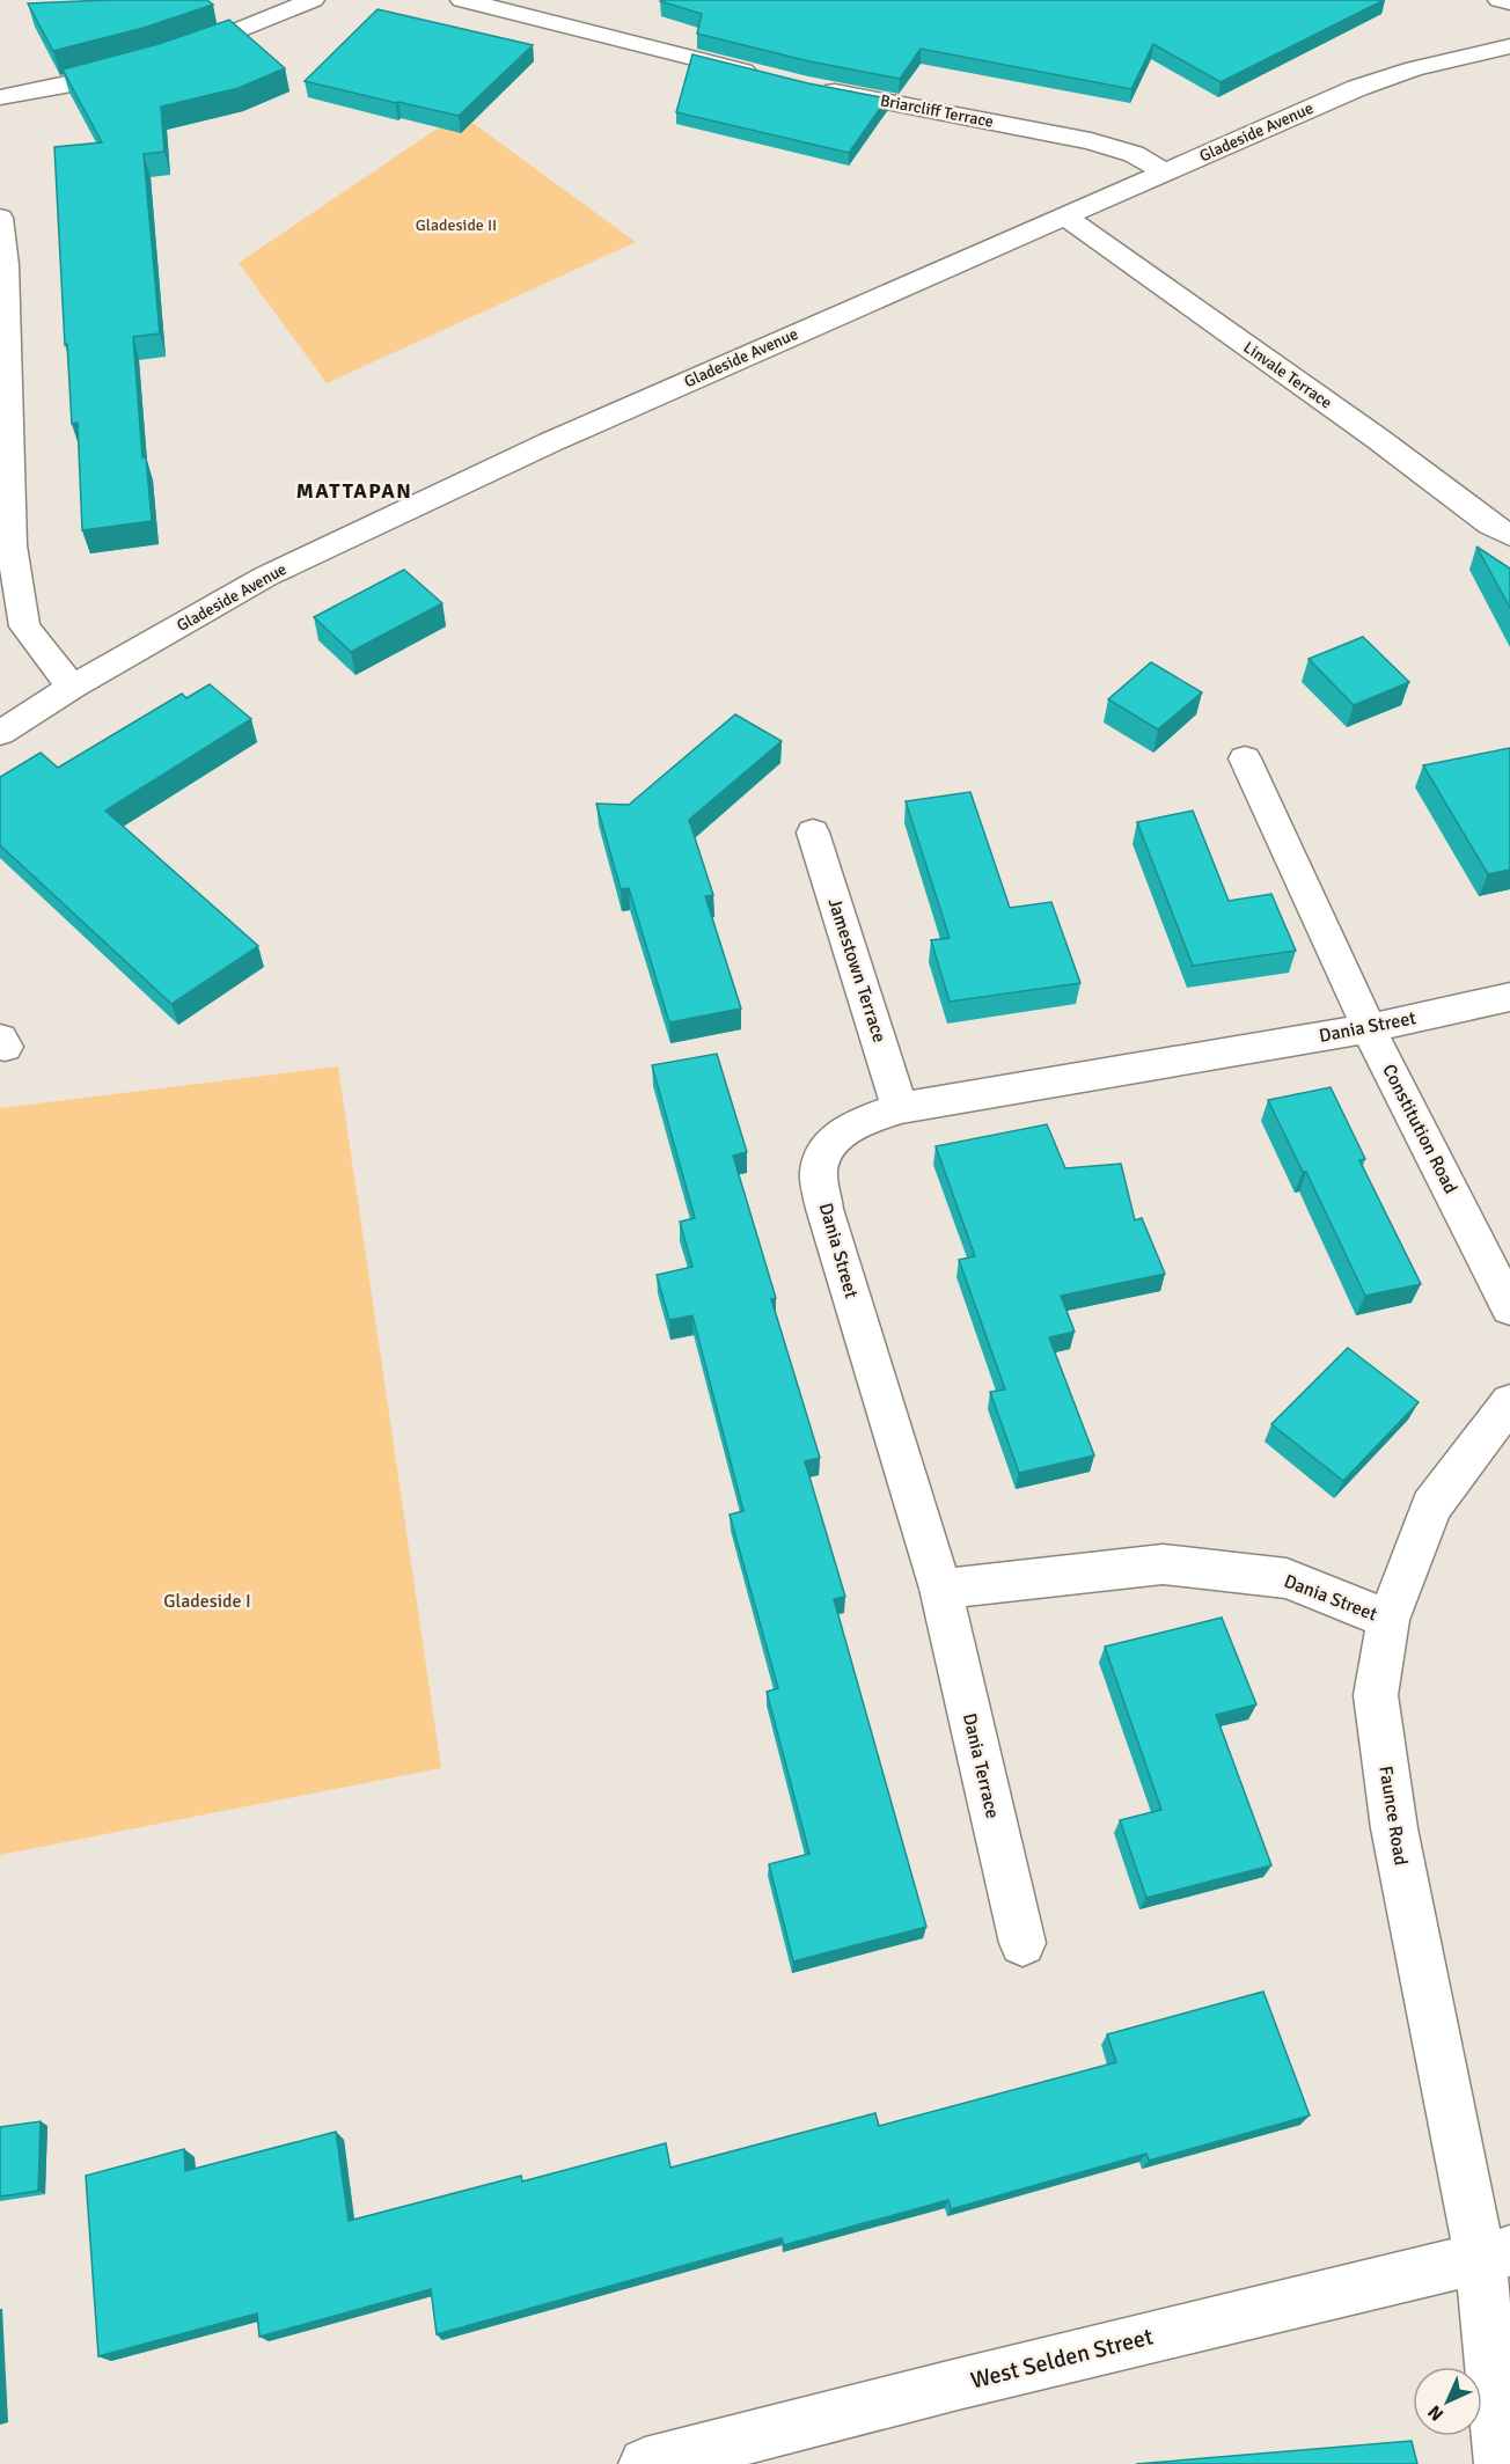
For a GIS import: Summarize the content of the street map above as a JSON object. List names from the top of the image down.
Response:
{
  "streets": {
    "street": [
      "Briarcliff Terrace",
      "Gladeside Avenue",
      "Linvale Terrace",
      "Jamestown Terrace",
      "Dania Street",
      "Constitution Road",
      "Dania Terrace",
      "Faunce Road",
      "West Selden Street"
    ]
  },
  "crossings": [
    ["Briarcliff Terrace", "Gladeside Avenue"],
    ["Gladeside Avenue", "Linvale Terrace"],
    ["Jamestown Terrace", "Dania Street"],
    ["Dania Street", "Constitution Road"],
    ["Dania Street", "Dania Terrace"],
    ["Dania Street", "Faunce Road"],
    ["Faunce Road", "West Selden Street"]
  ],
  "districts": ["MATTAPAN"],
  "parks": ["Gladeside II", "Gladeside I"],
  "north": "bottom left"
}
